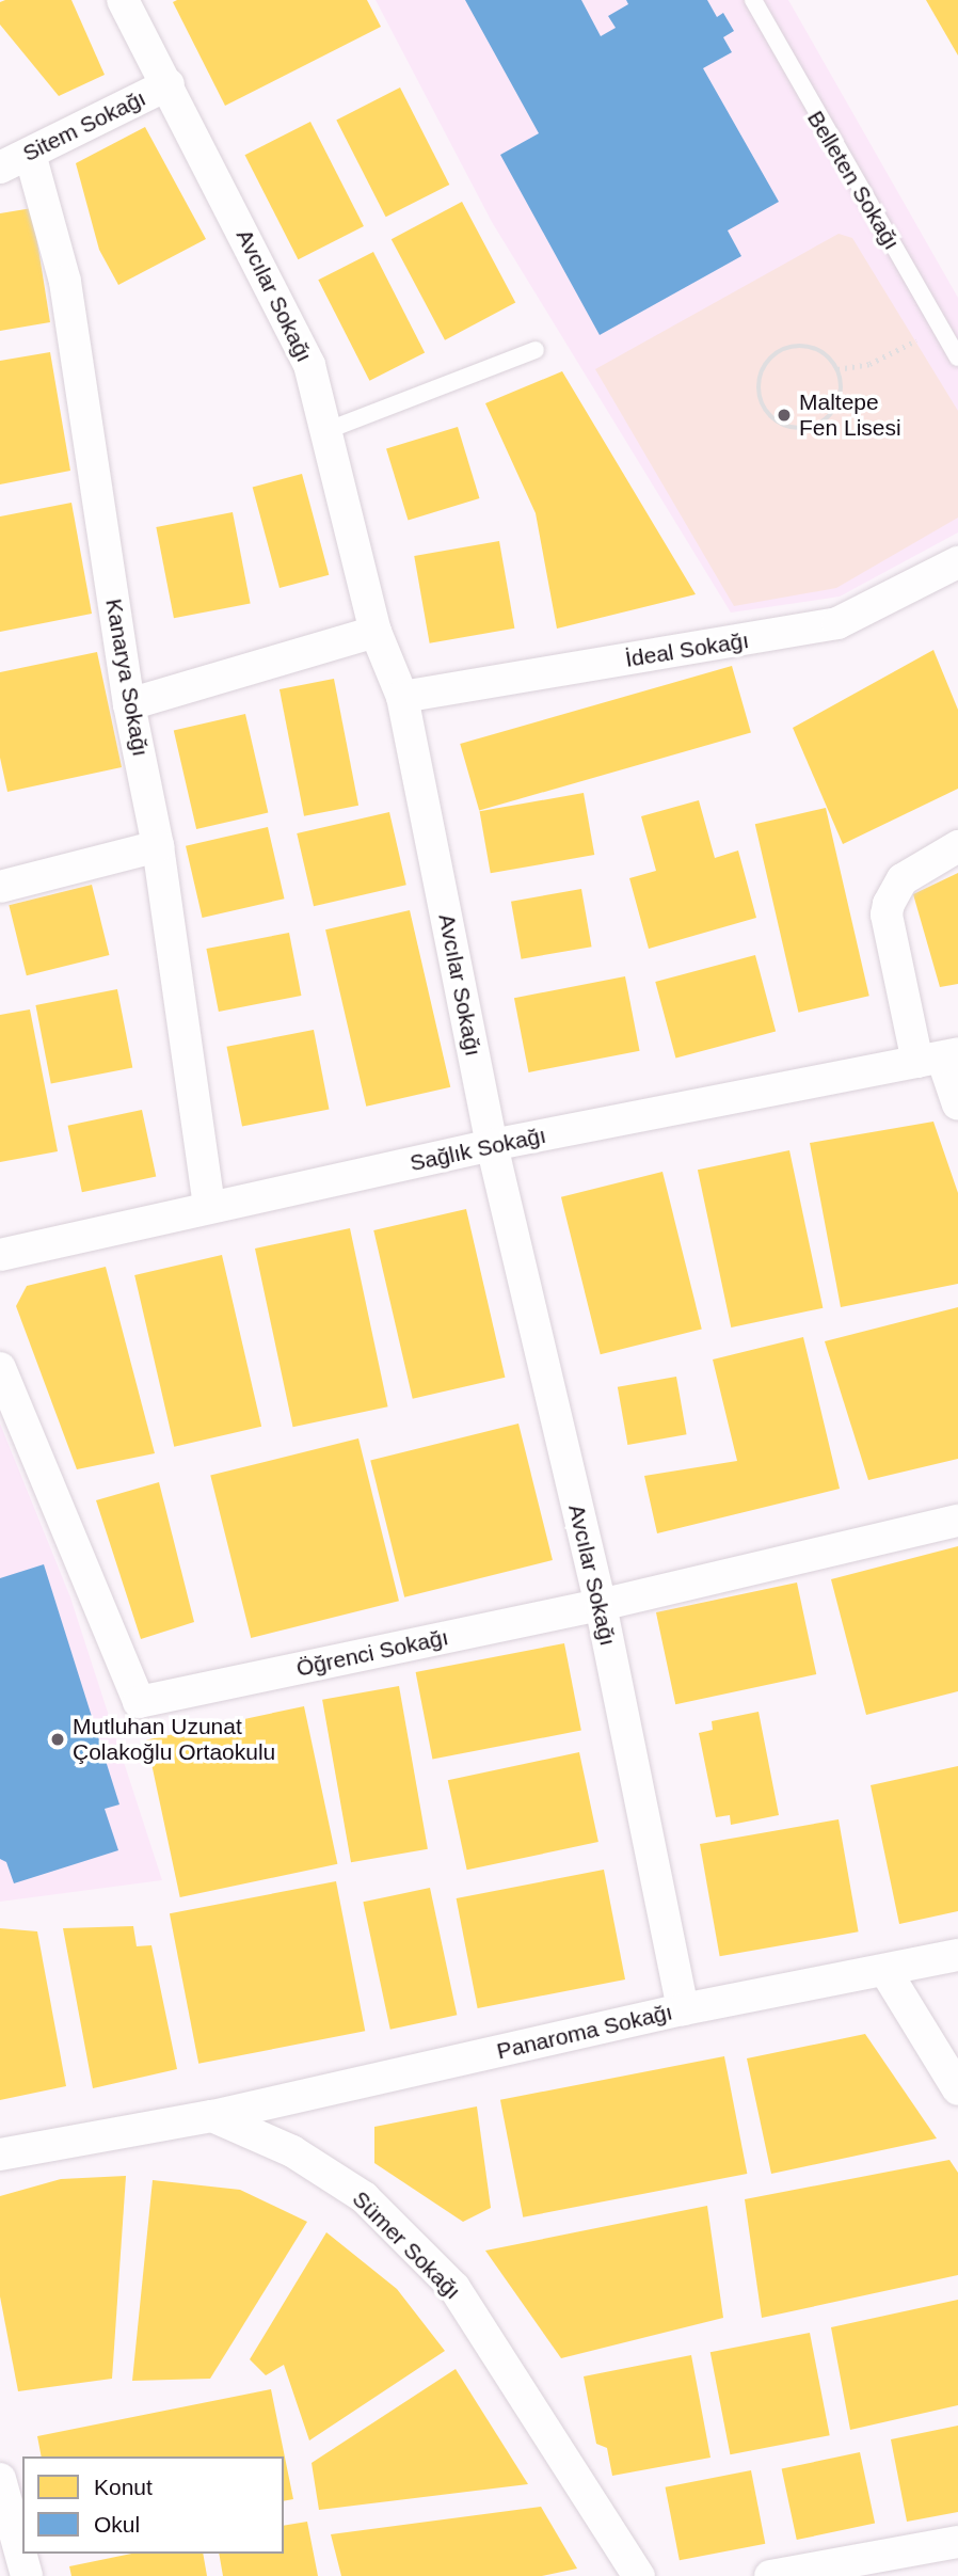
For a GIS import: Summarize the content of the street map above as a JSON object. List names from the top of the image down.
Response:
{
  "streets": {
    "street": [
      "Sitem Sokağı",
      "Avcılar Sokağı",
      "İdeal Sokağı",
      "Kanarya Sokağı",
      "Sağlık Sokağı",
      "Öğrenci Sokağı",
      "Panaroma Sokağı",
      "Sümer Sokağı"
    ],
    "lane": ["Belleten Sokağı"]
  },
  "crossings": [
    ["Sitem Sokağı", "Avcılar Sokağı"],
    ["Sitem Sokağı", "Kanarya Sokağı"],
    ["Avcılar Sokağı", "İdeal Sokağı"],
    ["Avcılar Sokağı", "Sağlık Sokağı"],
    ["Avcılar Sokağı", "Öğrenci Sokağı"],
    ["Avcılar Sokağı", "Panaroma Sokağı"],
    ["Kanarya Sokağı", "Sağlık Sokağı"],
    ["Panaroma Sokağı", "Sümer Sokağı"]
  ],
  "places": ["Maltepe Fen Lisesi", "Mutluhan Uzunat Çolakoğlu Ortaokulu"],
  "legend": ["Konut", "Okul"]
}
